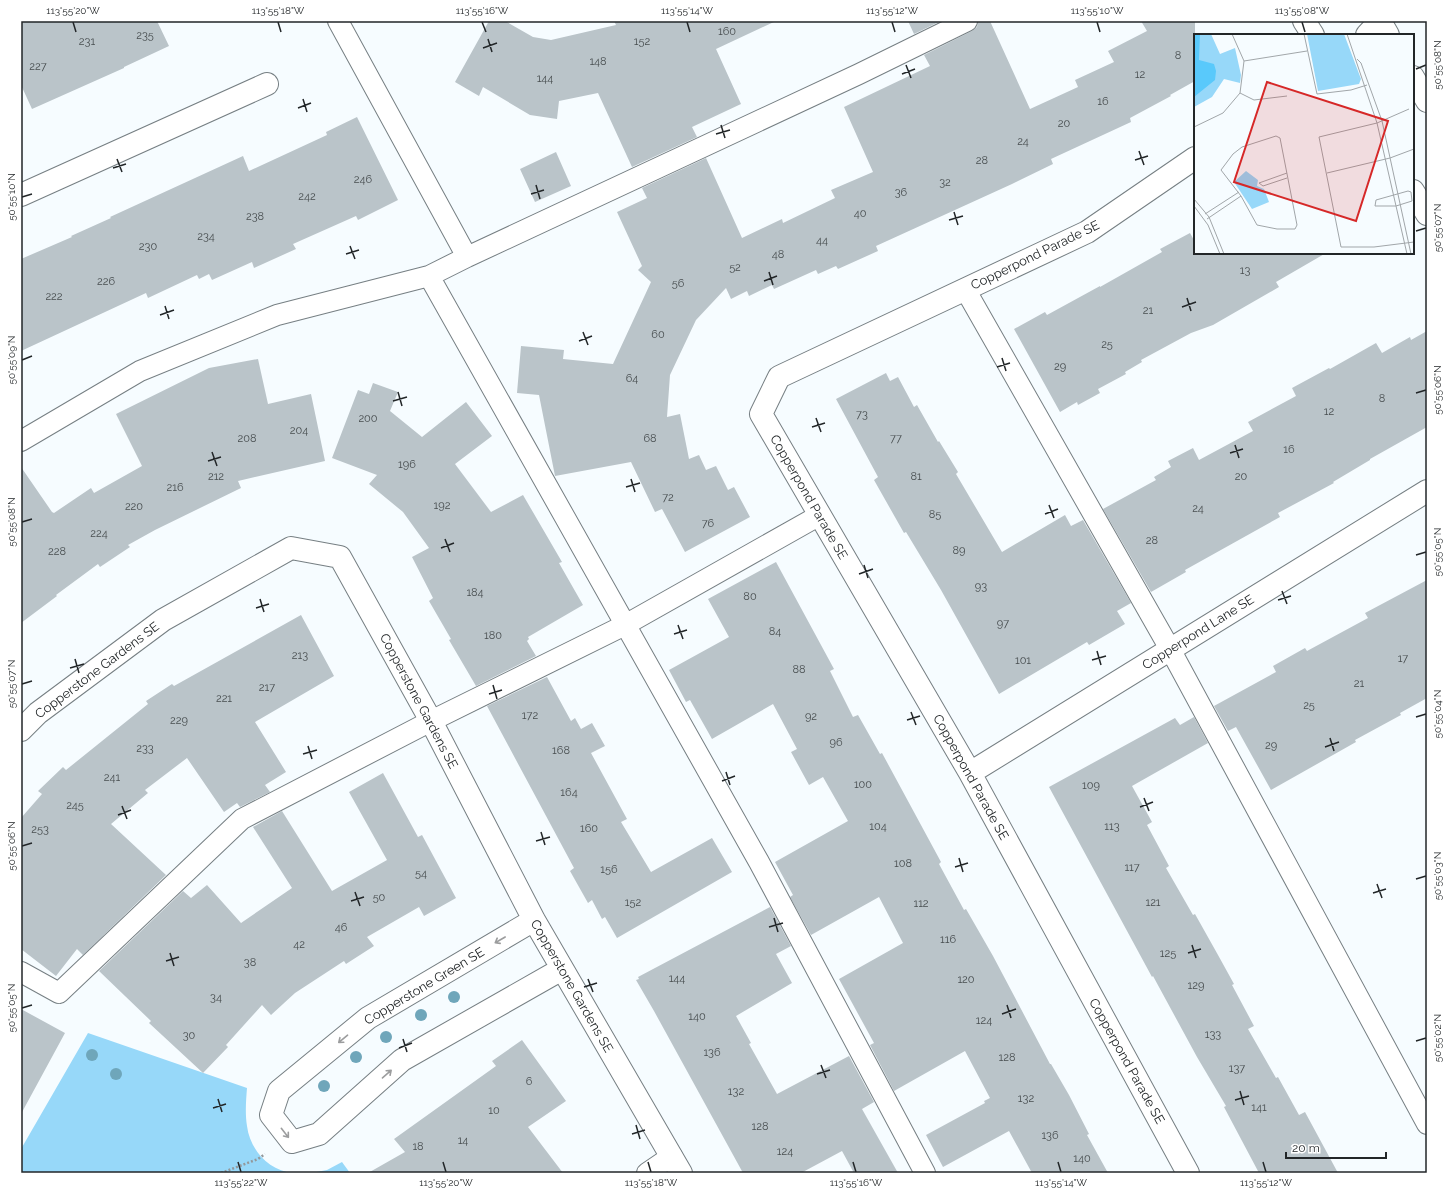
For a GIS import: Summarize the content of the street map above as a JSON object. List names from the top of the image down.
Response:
{
  "streets": {
    "street": [
      "Copperpond Parade SE",
      "Copperpond Lane SE",
      "Copperstone Gardens SE",
      "Copperstone Green SE"
    ]
  },
  "crossings": [
    ["Copperpond Parade SE", "Copperpond Lane SE"],
    ["Copperstone Gardens SE", "Copperstone Green SE"]
  ],
  "house_numbers": [
    "160",
    "235",
    "231",
    "152",
    "8",
    "148",
    "227",
    "12",
    "144",
    "16",
    "20",
    "24",
    "28",
    "246",
    "32",
    "36",
    "242",
    "40",
    "238",
    "234",
    "44",
    "230",
    "48",
    "52",
    "13",
    "226",
    "56",
    "222",
    "21",
    "60",
    "25",
    "29",
    "64",
    "8",
    "12",
    "73",
    "200",
    "204",
    "208",
    "68",
    "77",
    "16",
    "196",
    "212",
    "81",
    "20",
    "216",
    "72",
    "192",
    "220",
    "24",
    "85",
    "76",
    "224",
    "28",
    "89",
    "228",
    "93",
    "184",
    "80",
    "97",
    "84",
    "180",
    "213",
    "17",
    "101",
    "88",
    "21",
    "217",
    "221",
    "25",
    "172",
    "92",
    "229",
    "96",
    "29",
    "233",
    "168",
    "241",
    "100",
    "109",
    "164",
    "245",
    "104",
    "113",
    "160",
    "253",
    "108",
    "117",
    "156",
    "54",
    "50",
    "152",
    "121",
    "112",
    "46",
    "116",
    "42",
    "125",
    "38",
    "144",
    "120",
    "129",
    "34",
    "140",
    "124",
    "133",
    "30",
    "136",
    "128",
    "137",
    "6",
    "132",
    "132",
    "141",
    "10",
    "128",
    "136",
    "14",
    "18",
    "124",
    "140"
  ],
  "scale_bar": "20 m",
  "coordinates": [
    "113°55'20\"W",
    "113°55'18\"W",
    "113°55'16\"W",
    "113°55'14\"W",
    "113°55'12\"W",
    "113°55'10\"W",
    "113°55'08\"W",
    "50°55'08\"N",
    "50°55'10\"N",
    "50°55'07\"N",
    "50°55'09\"N",
    "50°55'06\"N",
    "50°55'05\"N",
    "50°55'04\"N",
    "50°55'03\"N",
    "50°55'02\"N",
    "113°55'22\"W"
  ]
}
